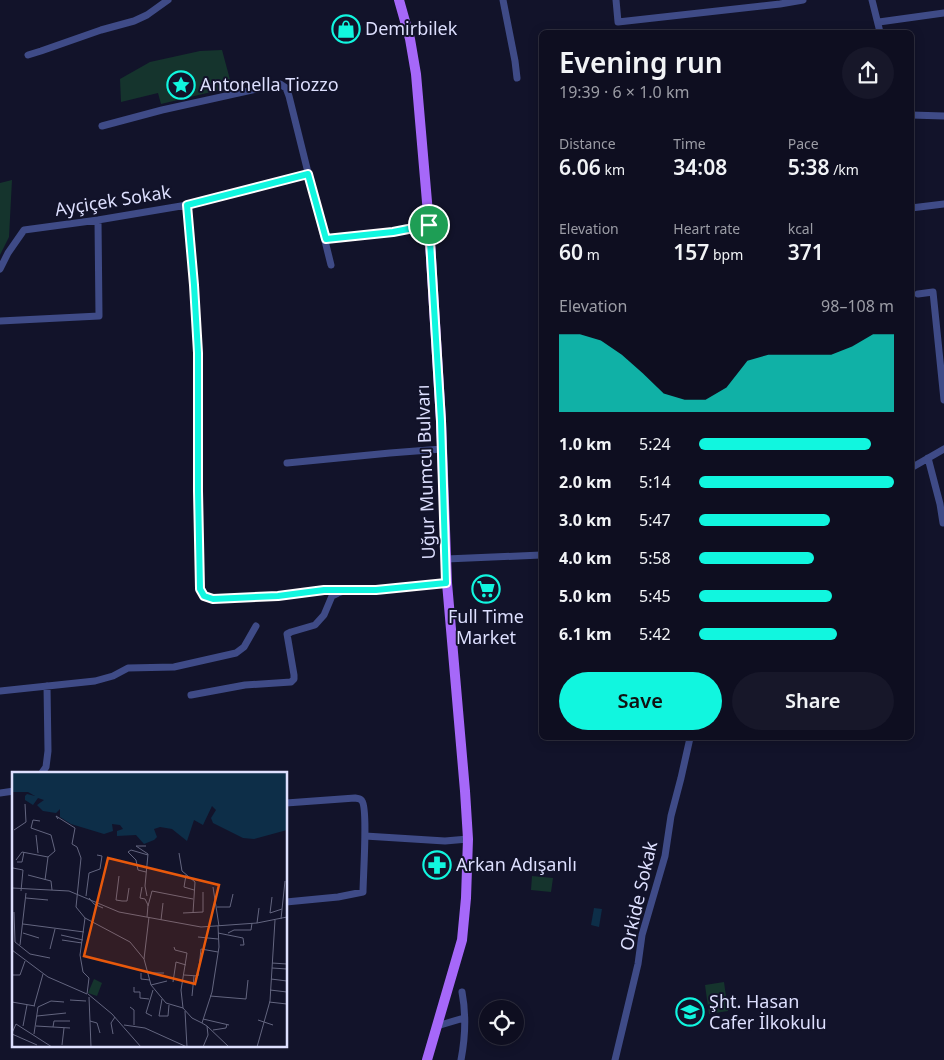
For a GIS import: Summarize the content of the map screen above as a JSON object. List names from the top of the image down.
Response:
{
  "streets": {
    "main road": ["Uğur Mumcu Bulvarı"],
    "street": ["Ayçiçek Sokak", "Orkide Sokak"]
  },
  "places": {
    "shop": ["Demirbilek"],
    "place": ["Antonella Tiozzo"],
    "supermarket": ["Full Time Market"],
    "pharmacy": ["Arkan Adışanlı"],
    "school or university": ["Şht. Hasan Cafer İlkokulu"]
  },
  "page": {
    "heading": ["Evening run", "19:39 · 6 × 1.0 km"],
    "stats": [
      ["Distance", "6.06 km"],
      ["Time", "34:08"],
      ["Pace", "5:38 /km"],
      ["Elevation", "60 m"],
      ["Heart rate", "157 bpm"],
      ["kcal", "371"]
    ],
    "chart": ["Elevation", "98–108 m"],
    "list": [
      {
        "name": "1.0 km",
        "note": "5:24"
      },
      {
        "name": "2.0 km",
        "note": "5:14"
      },
      {
        "name": "3.0 km",
        "note": "5:47"
      },
      {
        "name": "4.0 km",
        "note": "5:58"
      },
      {
        "name": "5.0 km",
        "note": "5:45"
      },
      {
        "name": "6.1 km",
        "note": "5:42"
      }
    ],
    "buttons": ["Save", "Share"]
  }
}
